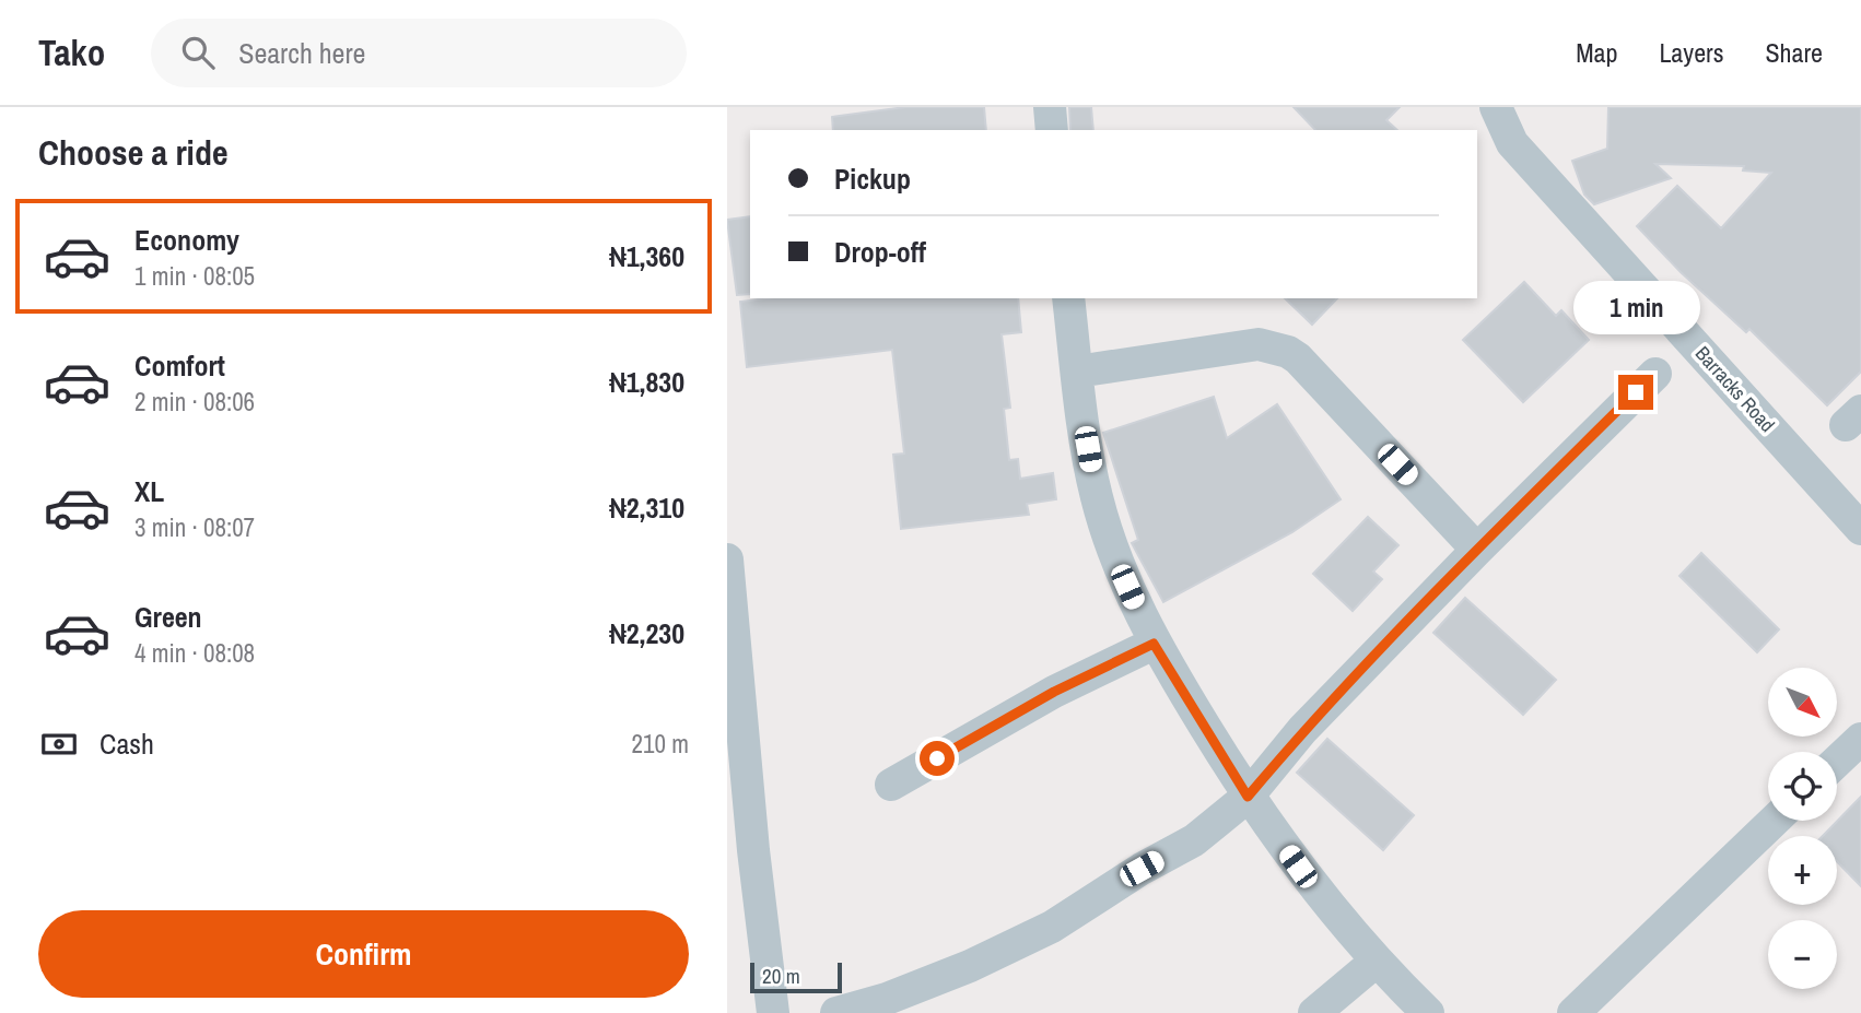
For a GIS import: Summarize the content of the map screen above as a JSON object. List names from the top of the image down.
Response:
{
  "streets": {
    "street": ["Barracks Road"]
  },
  "scale_bar": "20 m",
  "north": "bottom right",
  "page": {
    "header": "Tako",
    "search": "Search here",
    "nav": ["Map", "Layers", "Share"],
    "heading": "Choose a ride",
    "banner": ["Pickup", "Drop-off"],
    "list": [
      {
        "name": "Economy",
        "note": "1 min · 08:05",
        "value": "₦1,360"
      },
      {
        "name": "Comfort",
        "note": "2 min · 08:06",
        "value": "₦1,830"
      },
      {
        "name": "XL",
        "note": "3 min · 08:07",
        "value": "₦2,310"
      },
      {
        "name": "Green",
        "note": "4 min · 08:08",
        "value": "₦2,230"
      }
    ],
    "bubble": "1 min",
    "map_buttons": ["+", "−"],
    "pay": ["Cash", "210 m"],
    "buttons": "Confirm",
    "scale": "20 m"
  }
}
